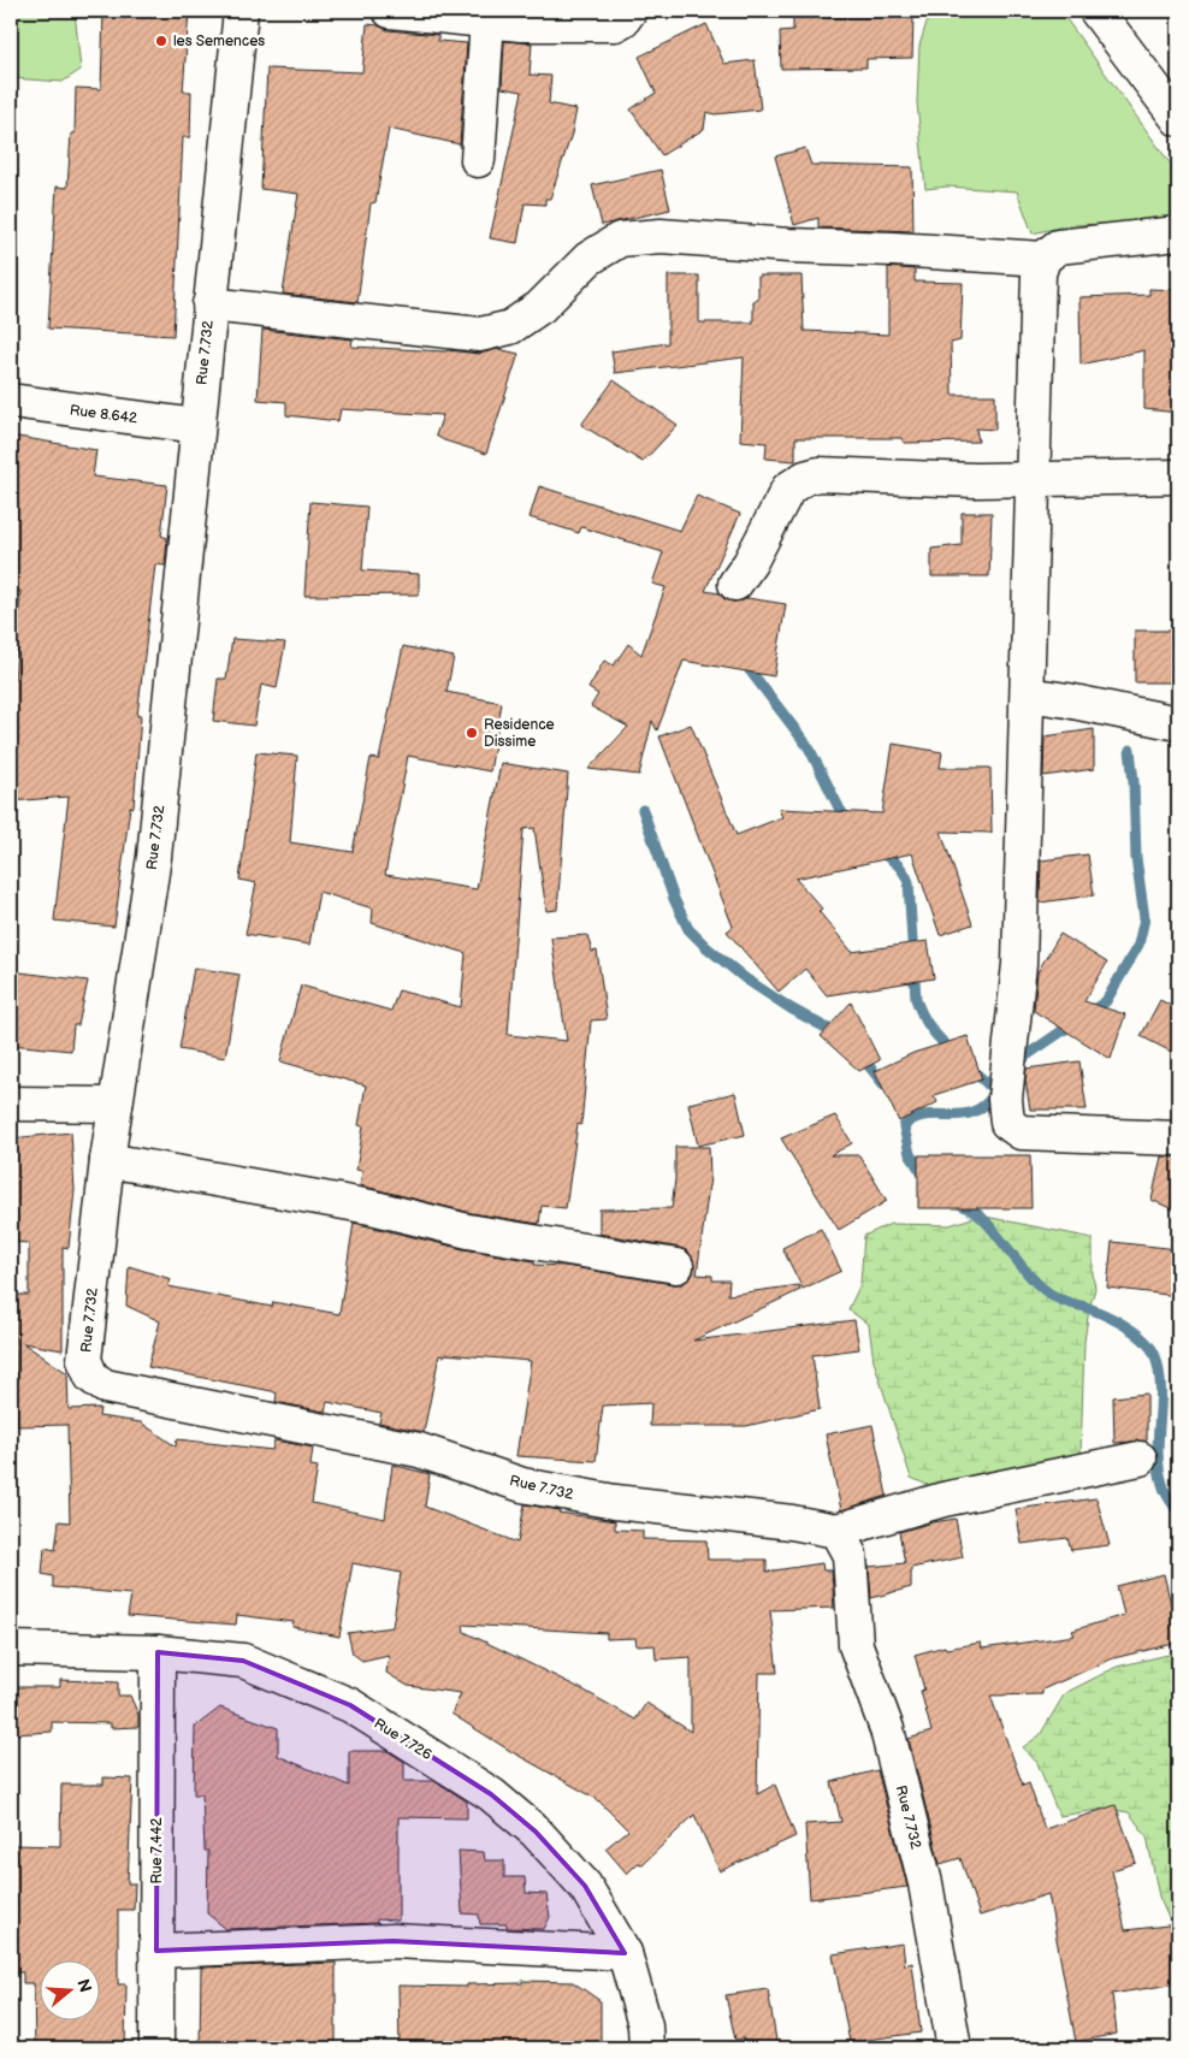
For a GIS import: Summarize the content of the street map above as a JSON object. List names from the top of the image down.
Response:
{
  "streets": {
    "street": [
      "Rue 7.732",
      "Rue 8.642",
      "Rue 7.726",
      "Rue 7.442"
    ]
  },
  "crossings": [
    ["Rue 7.732", "Rue 8.642"],
    ["Rue 7.726", "Rue 7.442"]
  ],
  "places": ["les Semences", "Residence Dissime"],
  "north": "right"
}
